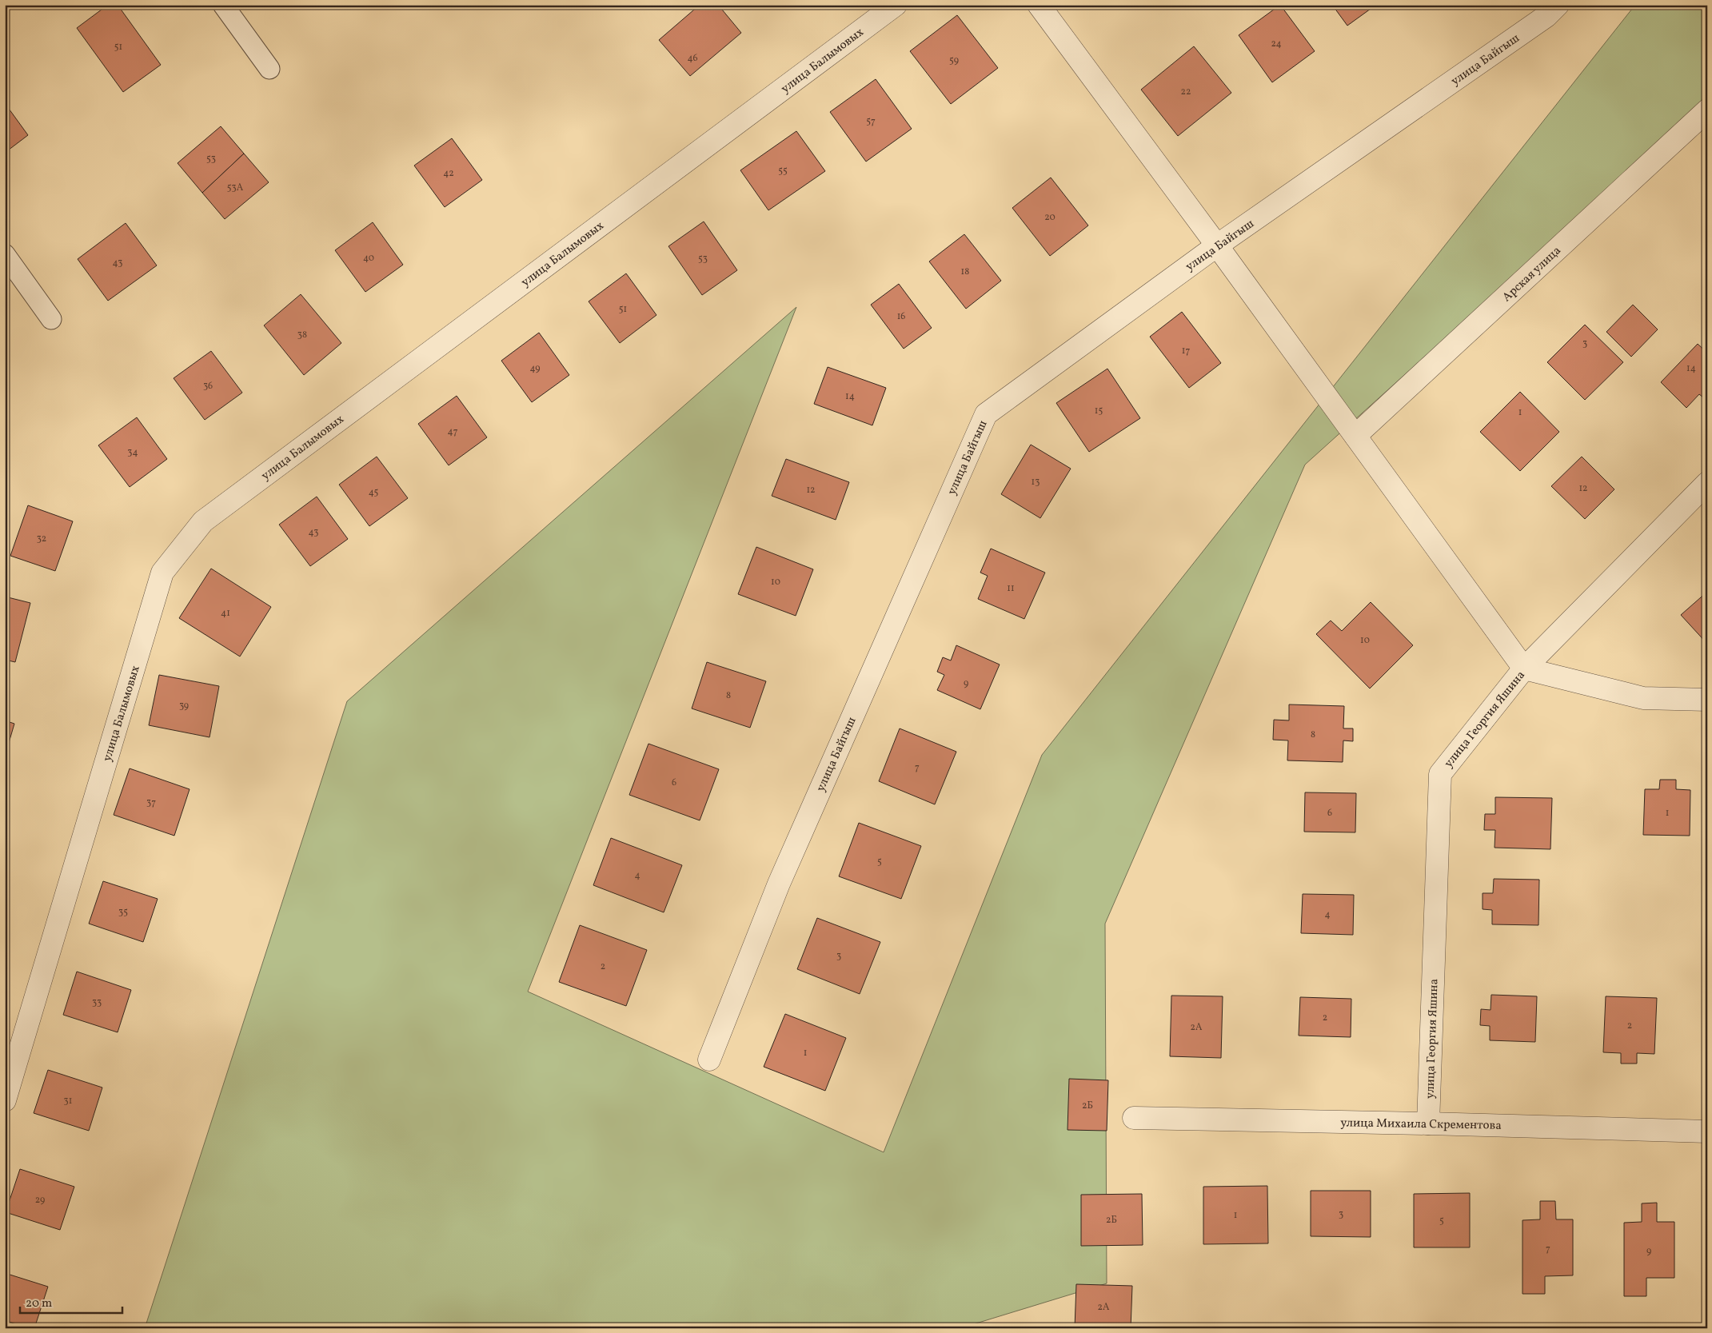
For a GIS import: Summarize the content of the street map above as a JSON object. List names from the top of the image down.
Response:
{
  "streets": {
    "street": [
      "улица Байгыш",
      "улица Балымовых",
      "Арская улица",
      "улица Георгия Яшина",
      "улица Михаила Скрементова"
    ]
  },
  "crossings": [
    ["улица Георгия Яшина", "улица Михаила Скрементова"]
  ],
  "house_numbers": [
    "24",
    "51",
    "46",
    "59",
    "22",
    "57",
    "53",
    "55",
    "42",
    "53А",
    "20",
    "40",
    "53",
    "43",
    "18",
    "51",
    "16",
    "38",
    "3",
    "17",
    "49",
    "14",
    "36",
    "14",
    "15",
    "1",
    "47",
    "34",
    "13",
    "12",
    "12",
    "45",
    "43",
    "32",
    "10",
    "11",
    "41",
    "10",
    "9",
    "8",
    "39",
    "8",
    "7",
    "6",
    "37",
    "6",
    "1",
    "5",
    "4",
    "35",
    "4",
    "3",
    "2",
    "33",
    "2",
    "2",
    "2А",
    "1",
    "31",
    "2Б",
    "29",
    "3",
    "1",
    "2Б",
    "5",
    "7",
    "9",
    "2А"
  ],
  "scale_bar": "20 m"
}
